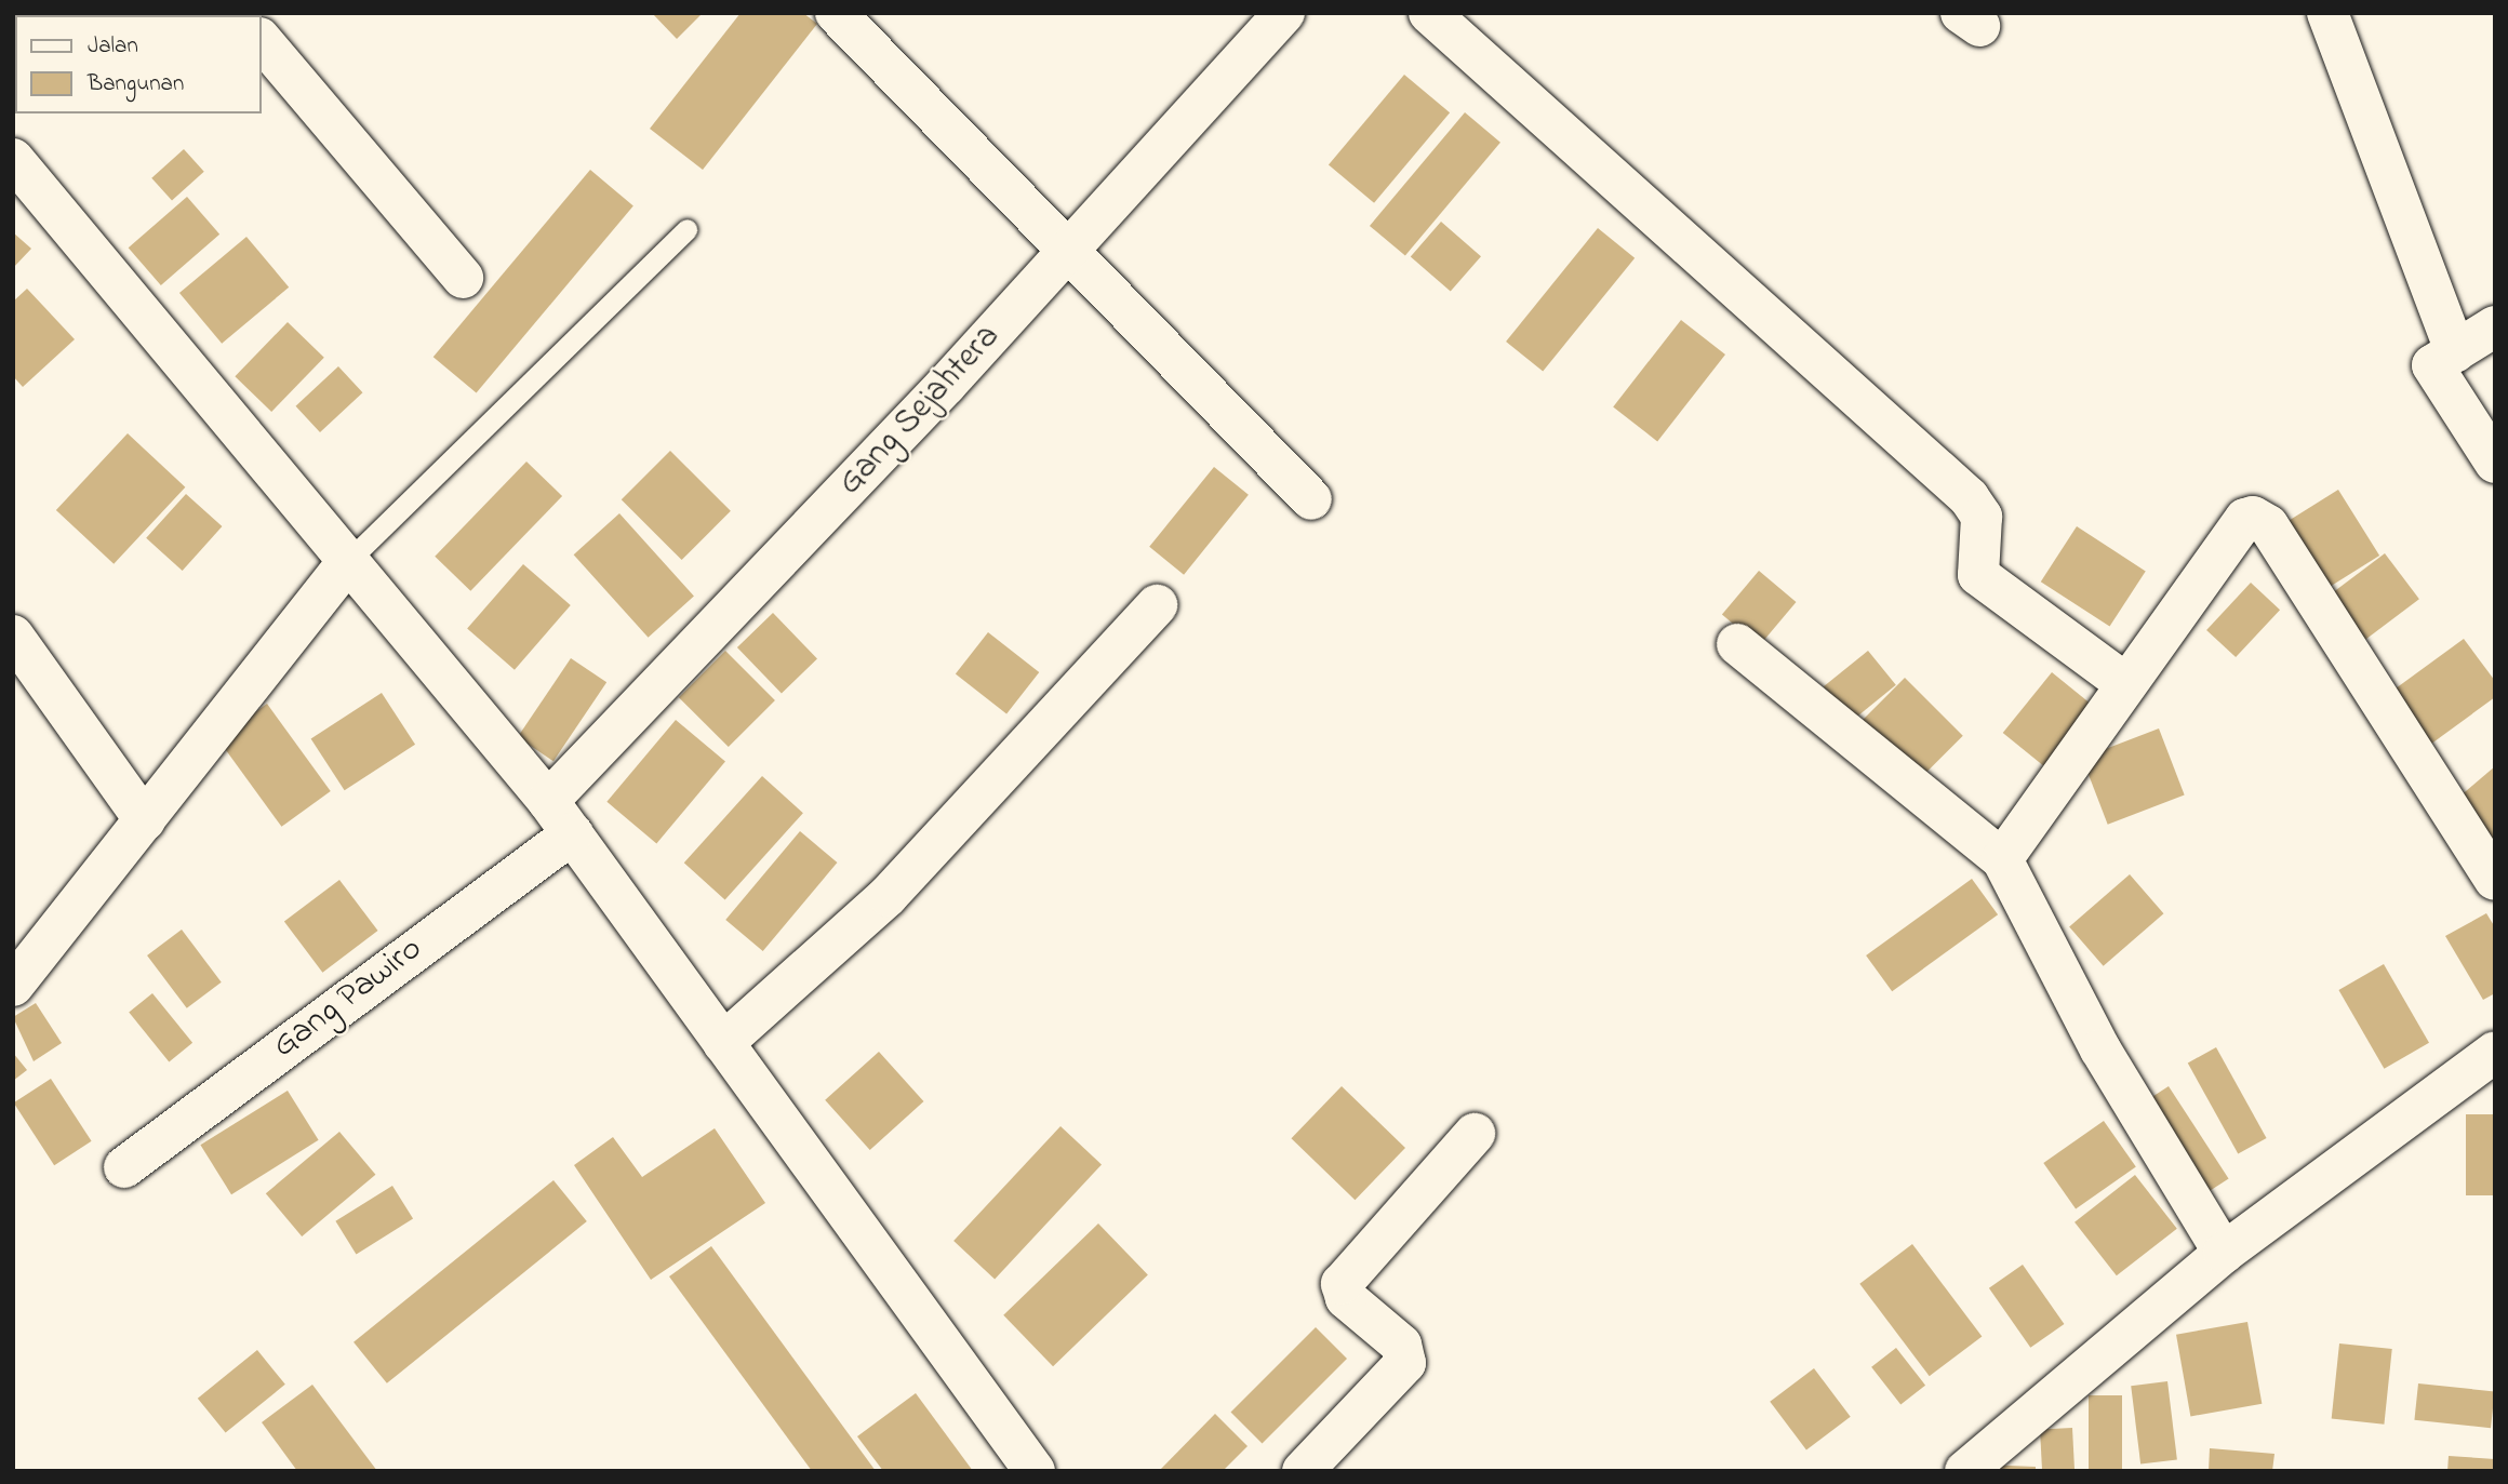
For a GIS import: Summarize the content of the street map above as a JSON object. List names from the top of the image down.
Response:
{
  "streets": {
    "street": ["Gang Sejahtera", "Gang Pawiro"]
  },
  "crossings": [
    ["Gang Sejahtera", "Gang Pawiro"]
  ],
  "legend": ["Jalan", "Bangunan"]
}
